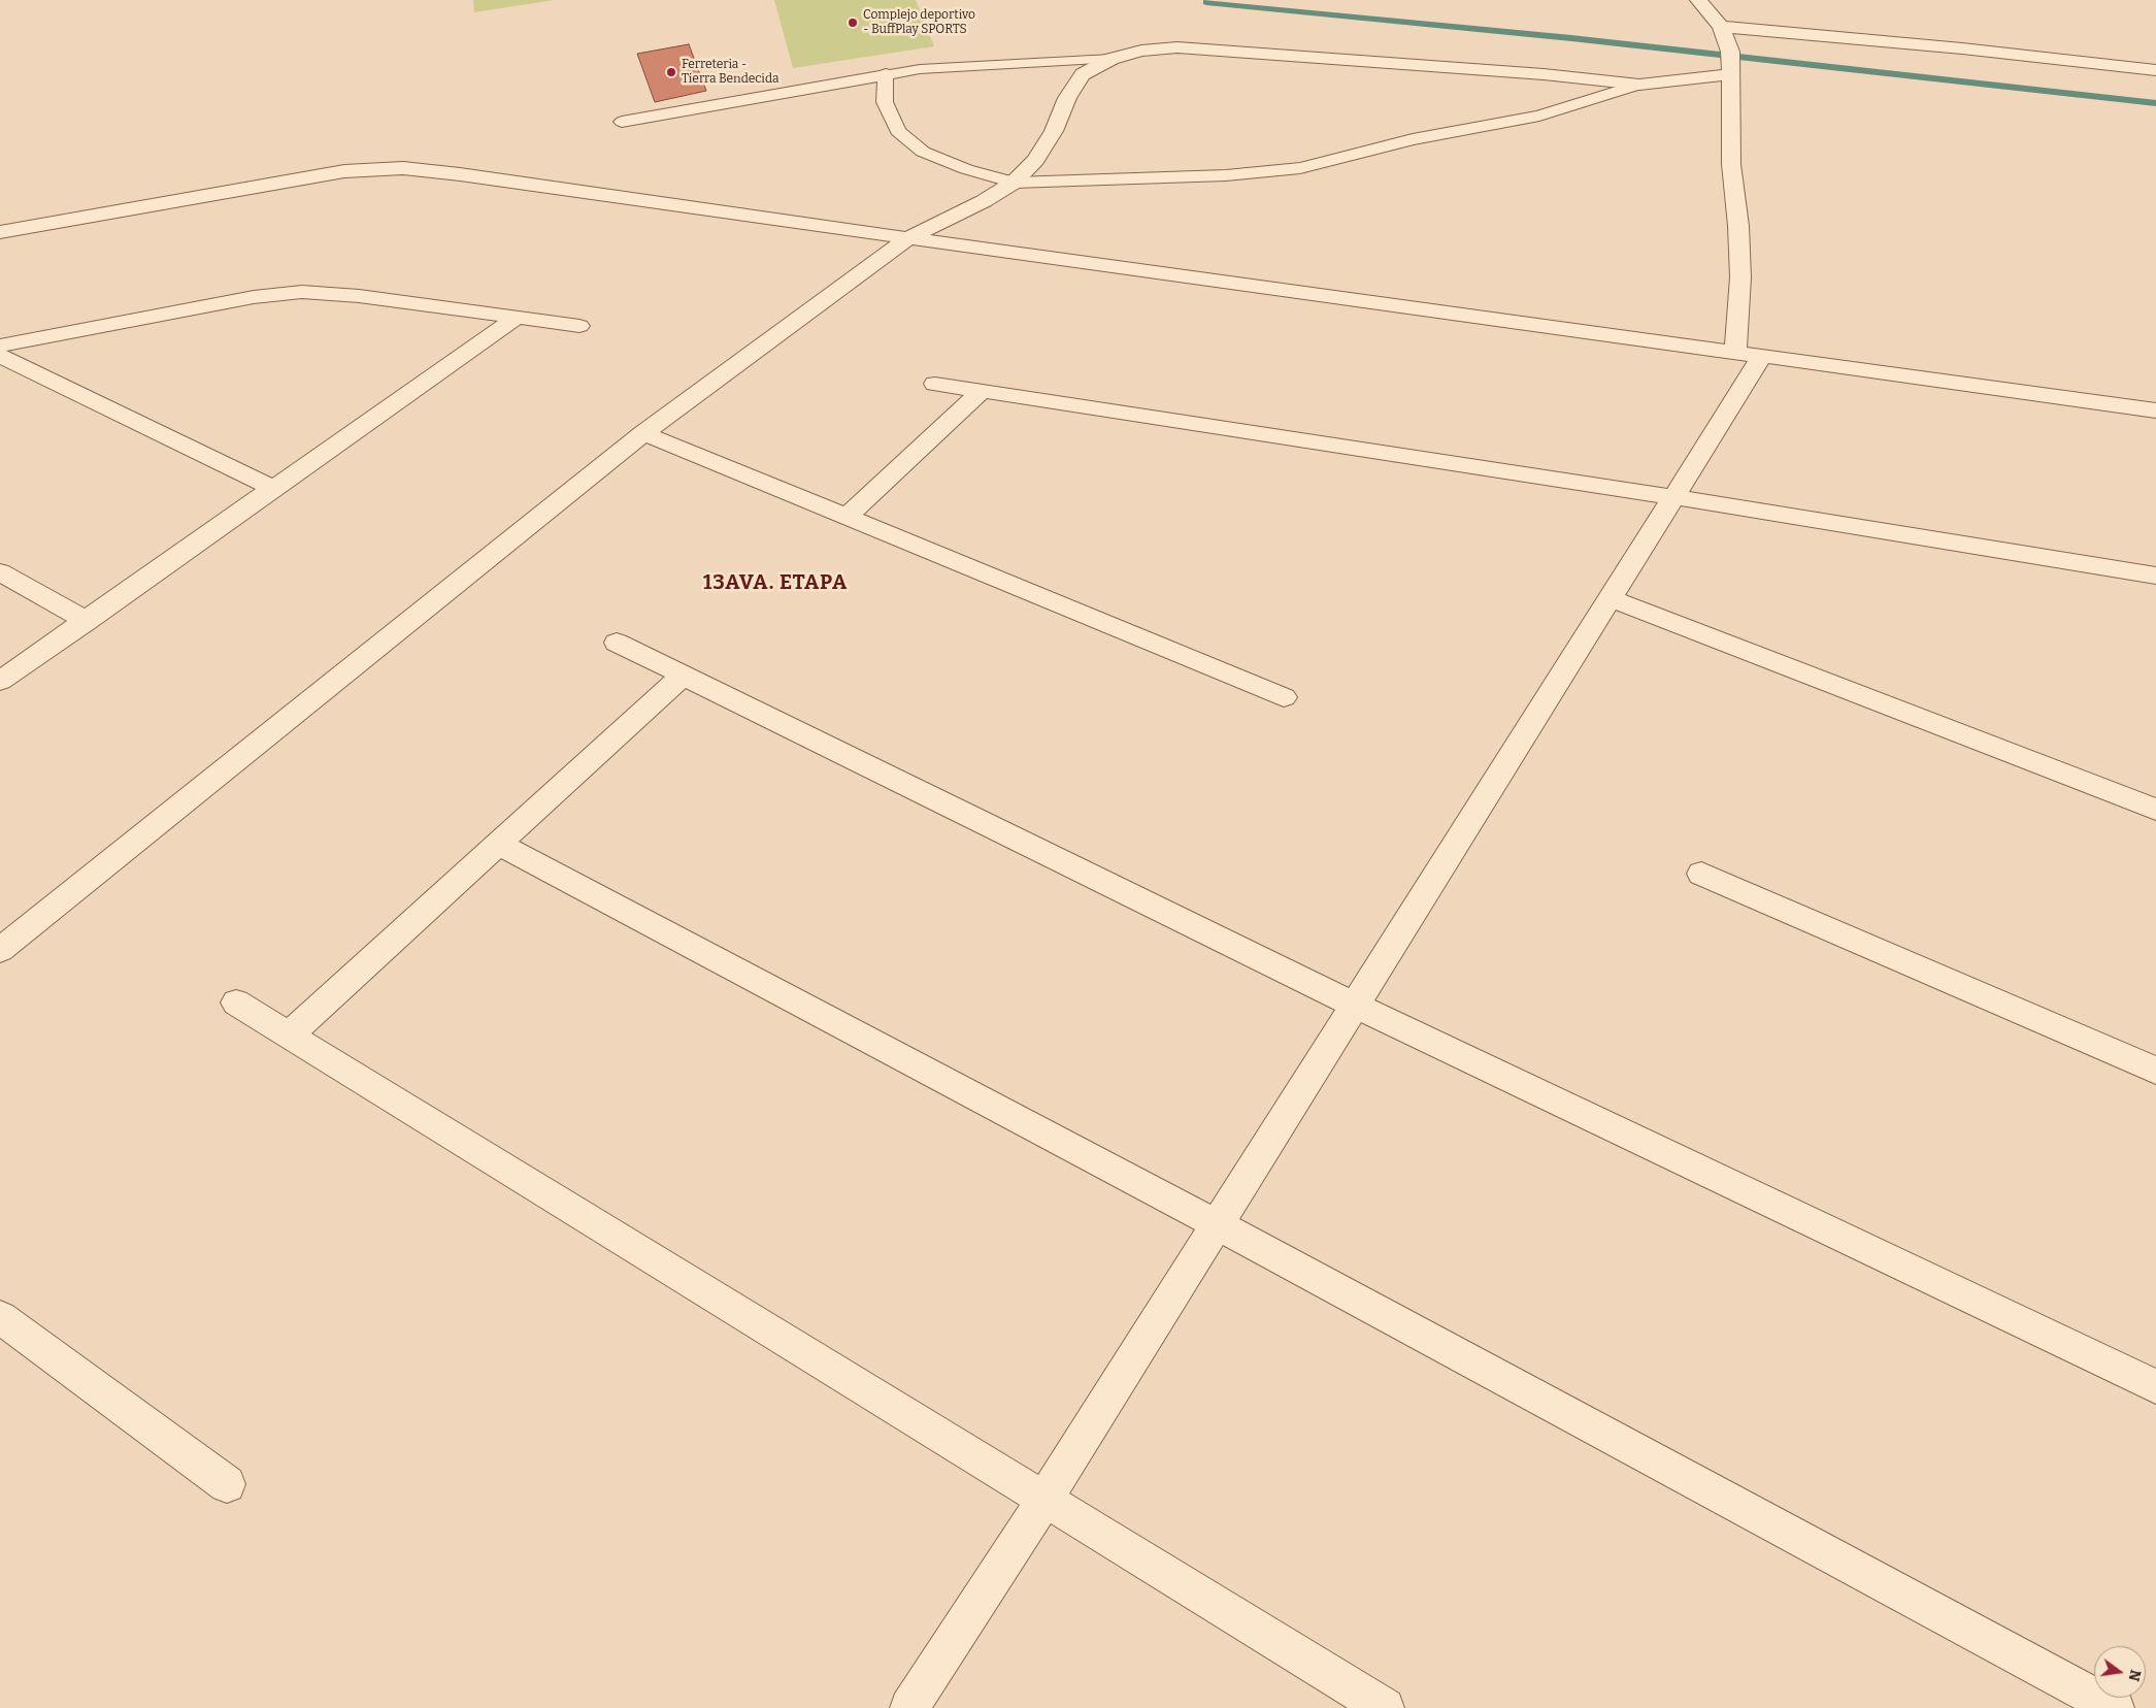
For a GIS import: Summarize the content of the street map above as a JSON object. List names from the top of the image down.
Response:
{
  "districts": ["13AVA. ETAPA"],
  "places": ["Complejo deportivo - BuffPlay SPORTS", "Ferreteria - Tierra Bendecida"],
  "north": "right"
}
